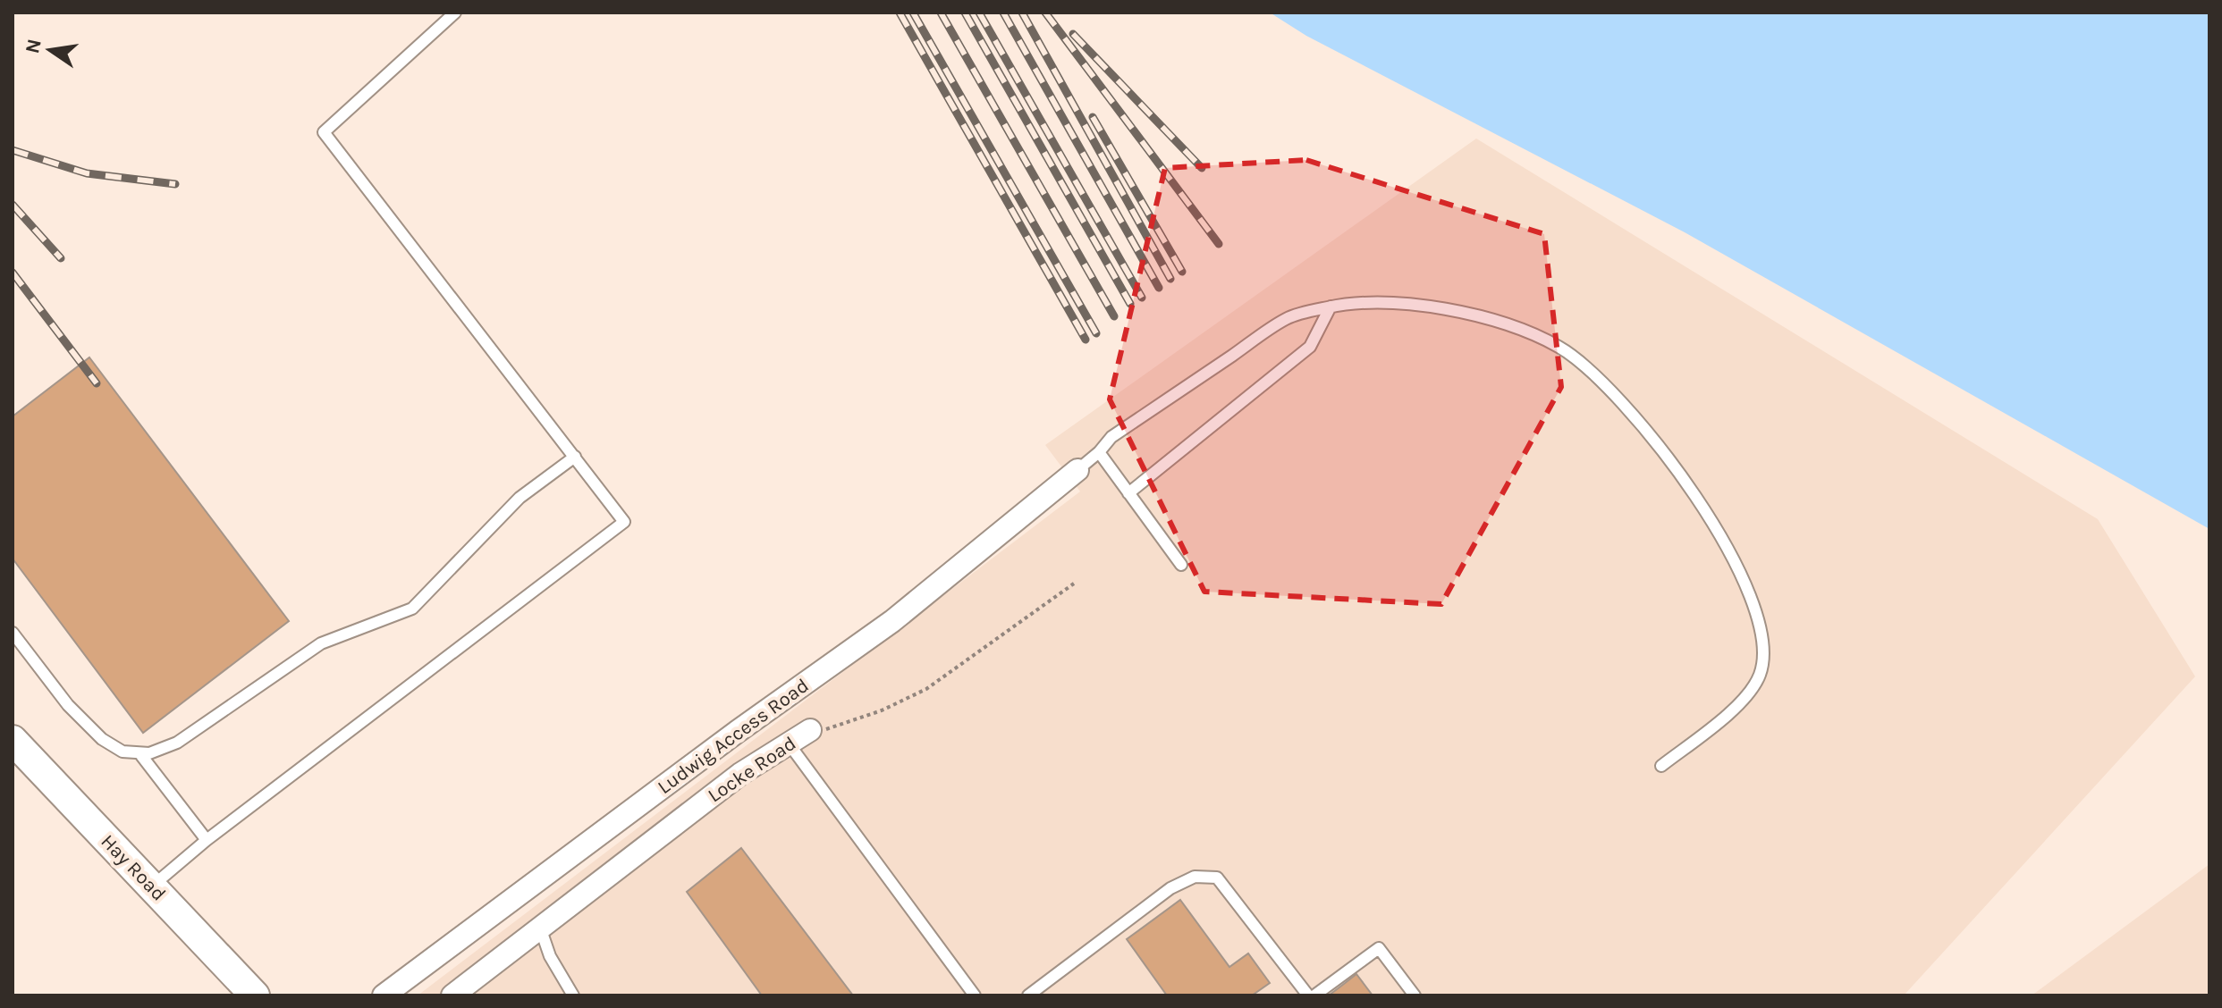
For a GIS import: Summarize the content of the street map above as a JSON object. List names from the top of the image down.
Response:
{
  "streets": {
    "main road": ["Hay Road"],
    "street": ["Ludwig Access Road", "Locke Road"]
  },
  "north": "left"
}
